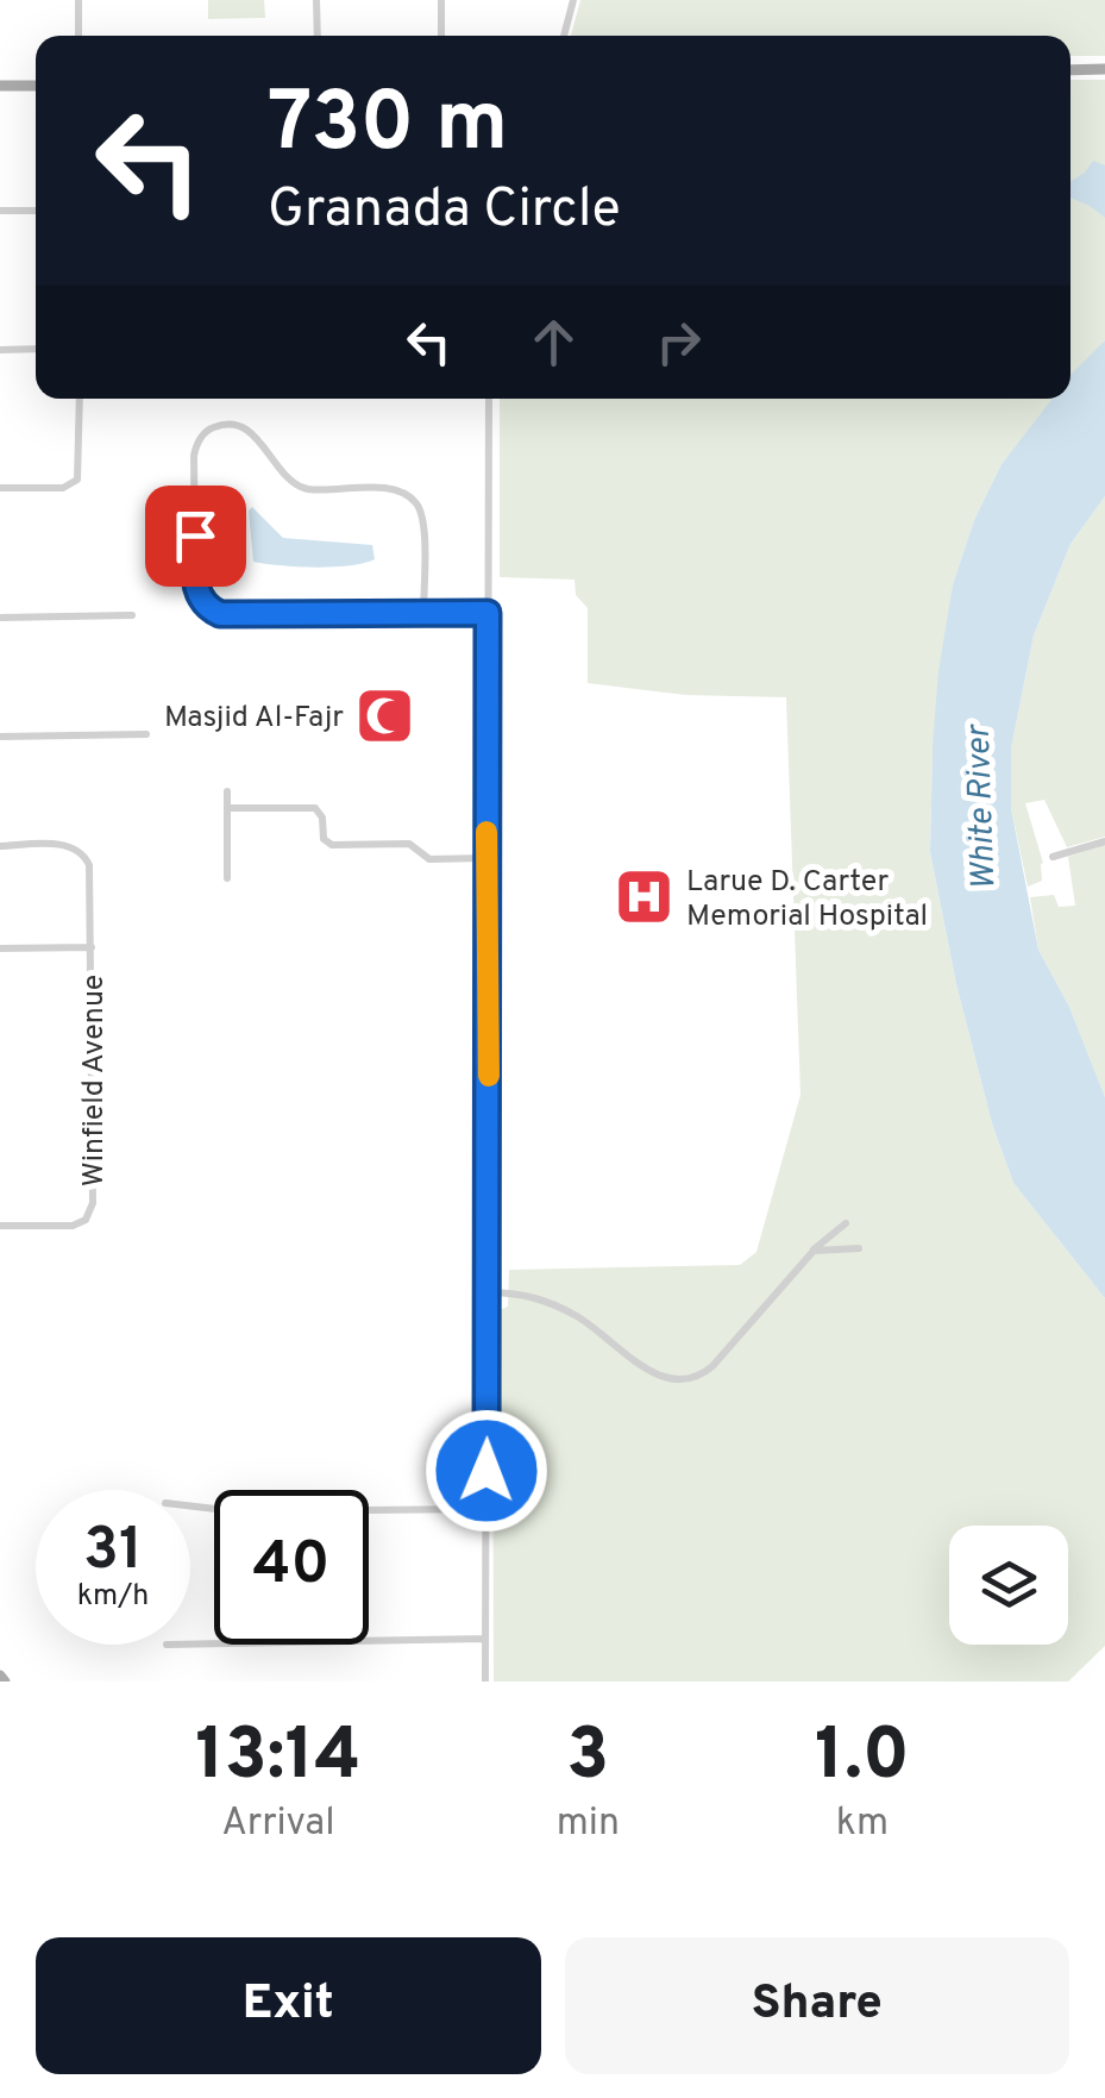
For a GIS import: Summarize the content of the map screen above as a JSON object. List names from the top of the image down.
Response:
{
  "streets": {
    "street": ["Winfield Avenue"]
  },
  "water": ["White River"],
  "places": {
    "mosque": ["Masjid Al-Fajr"],
    "hospital": ["Larue D. Carter Memorial Hospital"]
  },
  "page": {
    "turn": ["730 m", "Granada Circle"],
    "speed": "31 km/h",
    "limit": "40",
    "eta": [
      "13:14",
      "Arrival",
      "3",
      "min",
      "1.0",
      "km"
    ],
    "buttons": ["Exit", "Share"]
  }
}
